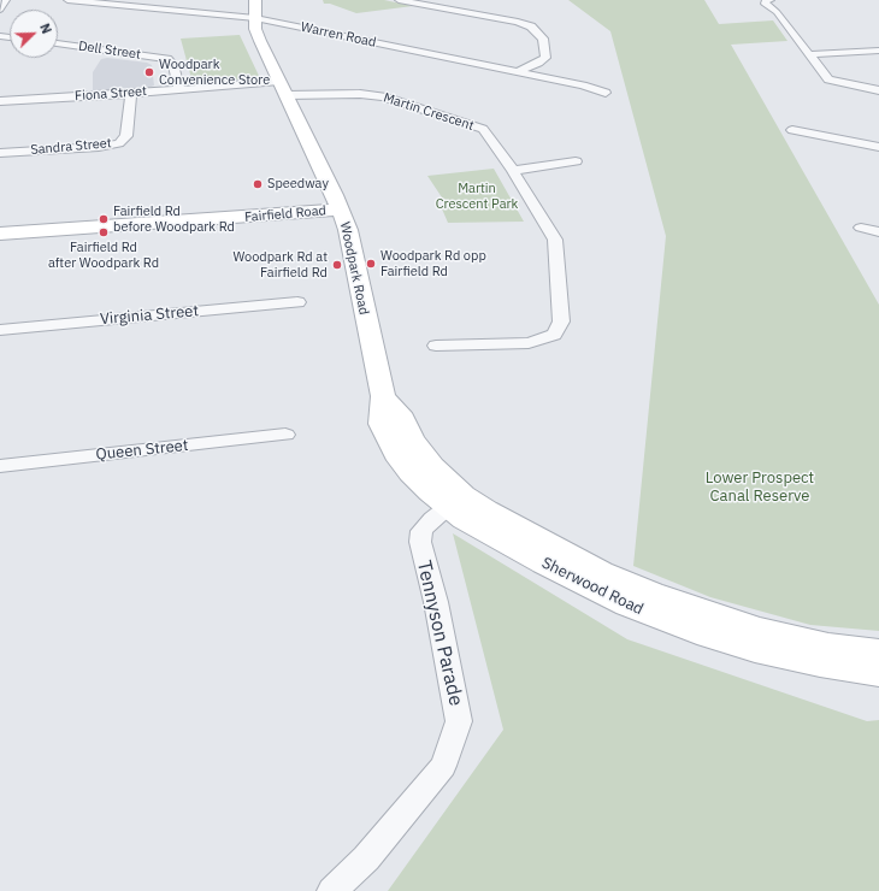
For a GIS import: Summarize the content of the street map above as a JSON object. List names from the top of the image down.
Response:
{
  "streets": {
    "main road": ["Fairfield Road", "Woodpark Road", "Sherwood Road"],
    "street": [
      "Warren Road",
      "Dell Street",
      "Fiona Street",
      "Martin Crescent",
      "Sandra Street",
      "Virginia Street",
      "Queen Street",
      "Tennyson Parade"
    ]
  },
  "crossings": [
    ["Warren Road", "Woodpark Road"],
    ["Dell Street", "Fiona Street"],
    ["Fiona Street", "Martin Crescent"],
    ["Fiona Street", "Sandra Street"],
    ["Fiona Street", "Woodpark Road"],
    ["Martin Crescent", "Woodpark Road"],
    ["Fairfield Road", "Woodpark Road"],
    ["Woodpark Road", "Sherwood Road"],
    ["Sherwood Road", "Tennyson Parade"]
  ],
  "parks": ["Martin Crescent Park", "Lower Prospect Canal Reserve"],
  "places": [
    "Woodpark Convenience Store",
    "Speedway",
    "Fairfield Rd before Woodpark Rd",
    "Fairfield Rd after Woodpark Rd",
    "Woodpark Rd opp Fairfield Rd",
    "Woodpark Rd at Fairfield Rd"
  ],
  "north": "top right"
}
